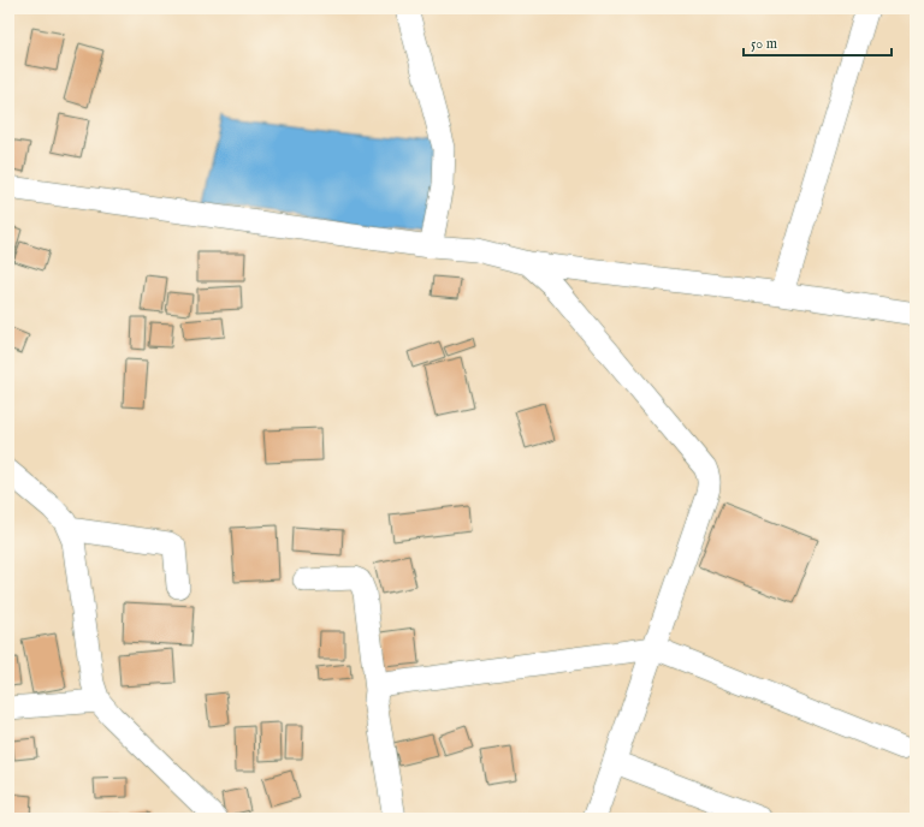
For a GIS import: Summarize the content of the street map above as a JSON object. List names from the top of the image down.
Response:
{
  "scale_bar": "50 m"
}
